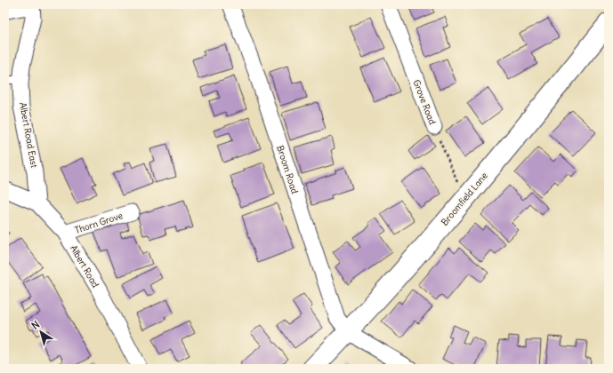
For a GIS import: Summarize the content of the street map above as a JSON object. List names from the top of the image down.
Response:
{
  "streets": {
    "main road": ["Broomfield Lane"],
    "street": [
      "Grove Road",
      "Albert Road East",
      "Broom Road",
      "Thorn Grove",
      "Albert Road"
    ]
  },
  "crossings": [
    ["Grove Road", "Broomfield Lane"],
    ["Albert Road East", "Albert Road"],
    ["Broom Road", "Broomfield Lane"],
    ["Thorn Grove", "Albert Road"]
  ],
  "north": "top left"
}
